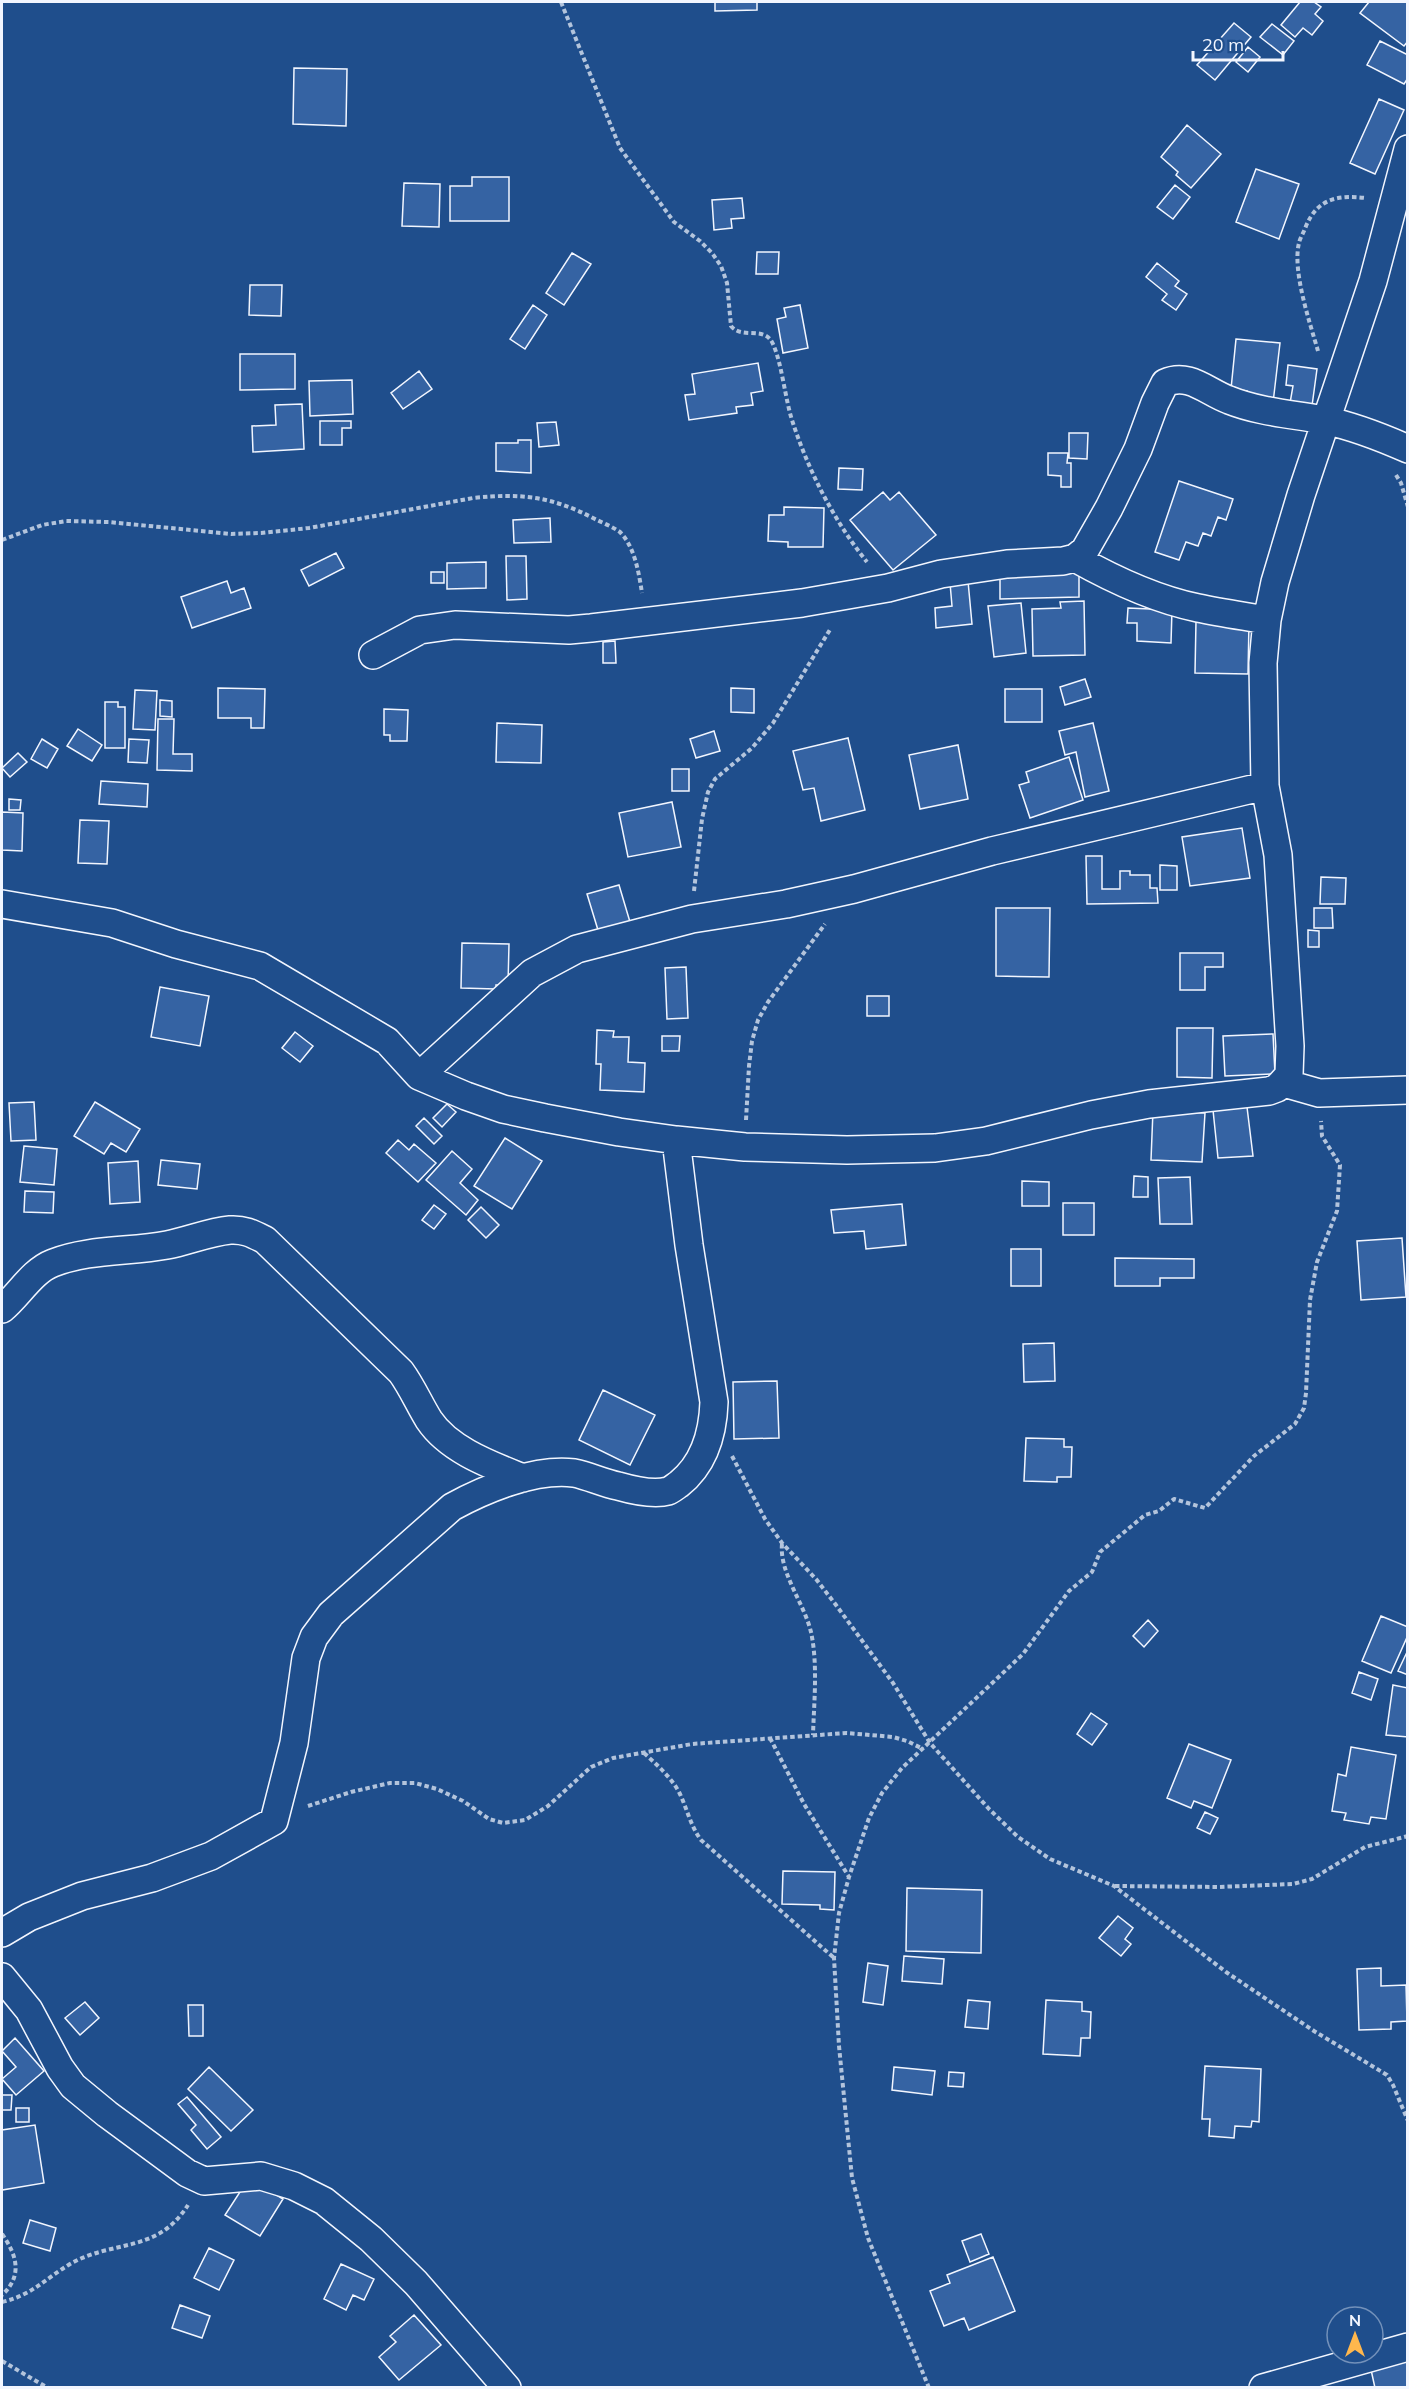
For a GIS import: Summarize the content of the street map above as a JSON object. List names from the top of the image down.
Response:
{
  "scale_bar": "20 m",
  "north": "top"
}
